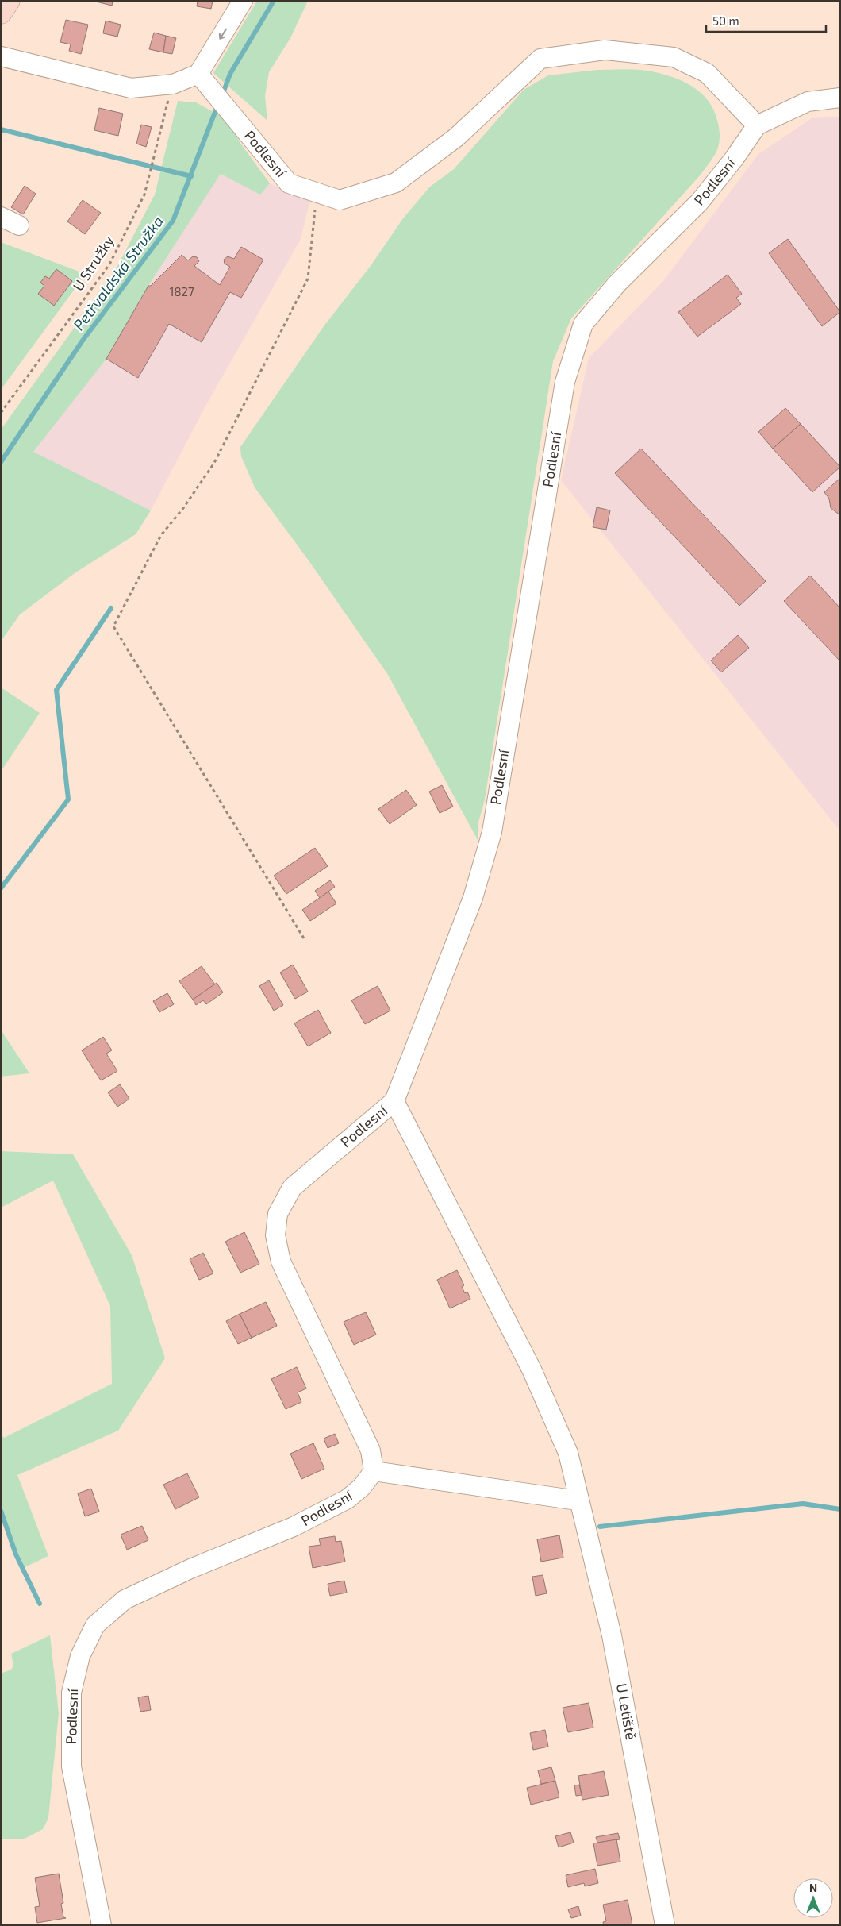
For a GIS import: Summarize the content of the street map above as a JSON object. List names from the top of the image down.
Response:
{
  "streets": {
    "street": ["Podlesní", "U Letiště"],
    "path": ["U Stružky"]
  },
  "crossings": [
    ["Podlesní", "U Letiště"]
  ],
  "water": ["Petřvaldská Stružka"],
  "house_numbers": ["1827"],
  "scale_bar": "50 m",
  "north": "top"
}
